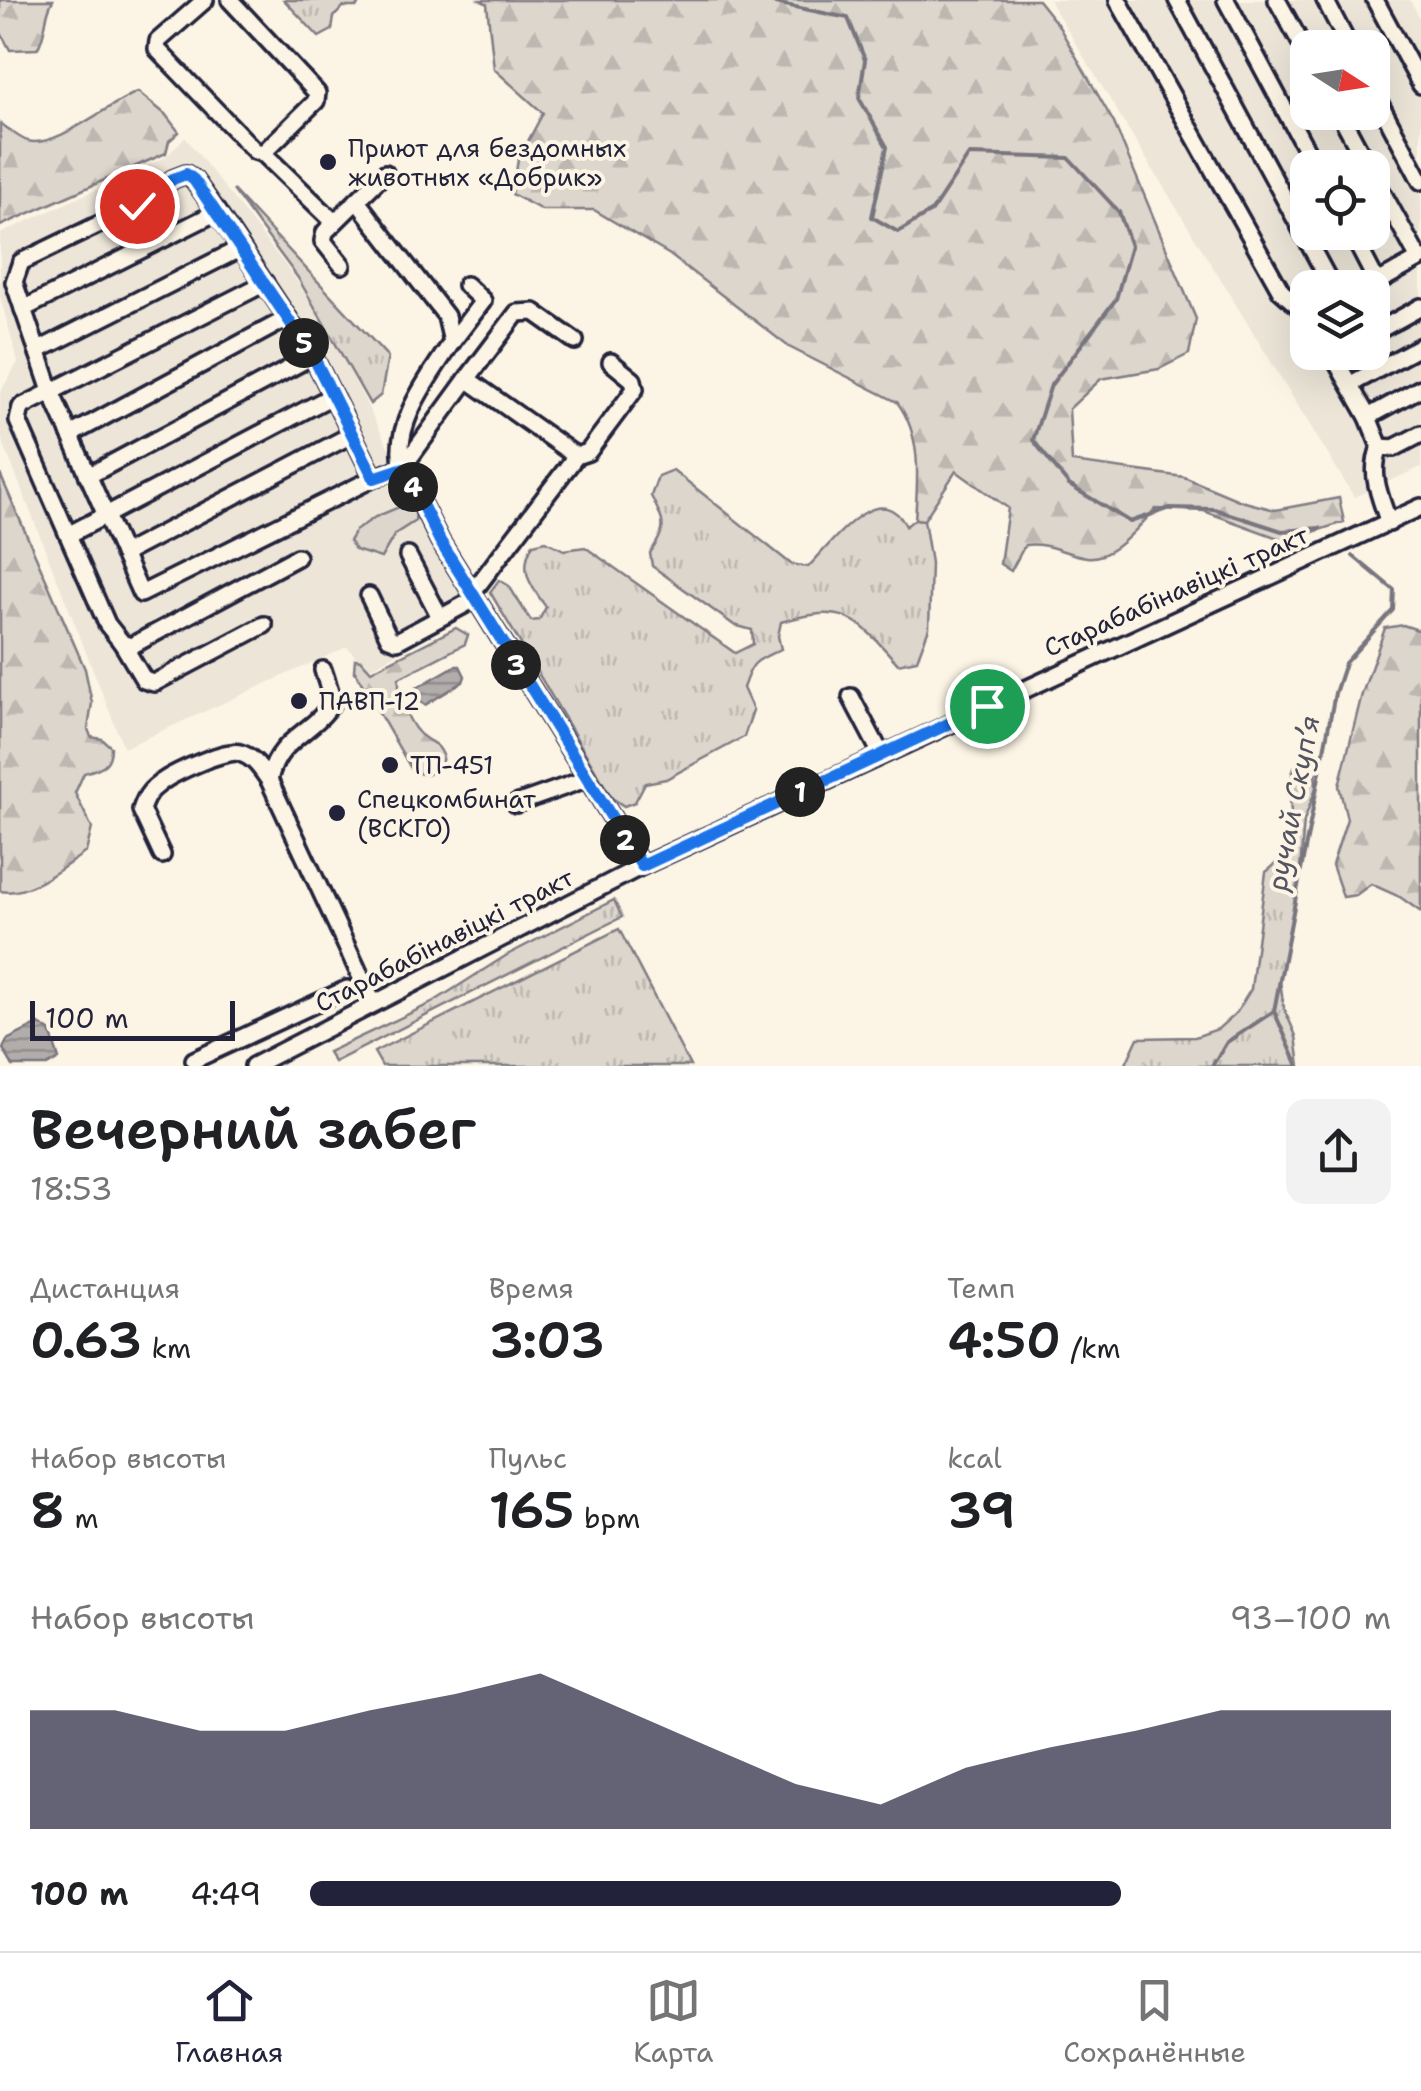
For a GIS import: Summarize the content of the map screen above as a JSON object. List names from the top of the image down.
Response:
{
  "streets": {
    "street": ["Старабабінавіцкі тракт"]
  },
  "water": ["ручай Скупʼя"],
  "places": [
    "Приют для бездомных животных «Добрик»",
    "ПАВП-12",
    "ТП-451",
    "Спецкомбинат (ВСКГО)"
  ],
  "scale_bar": "100 m",
  "north": "right",
  "page": {
    "pins": [
      "5",
      "4",
      "3",
      "1",
      "2"
    ],
    "scale": "100 m",
    "heading": ["Вечерний забег", "18:53"],
    "stats": [
      ["Дистанция", "0.63 km"],
      ["Время", "3:03"],
      ["Темп", "4:50 /km"],
      ["Набор высоты", "8 m"],
      ["Пульс", "165 bpm"],
      ["kcal", "39"]
    ],
    "chart": ["Набор высоты", "93–100 m"],
    "list": [
      {
        "name": "100 m",
        "note": "4:49"
      }
    ],
    "tabs": ["Главная", "Карта", "Сохранённые"]
  }
}
